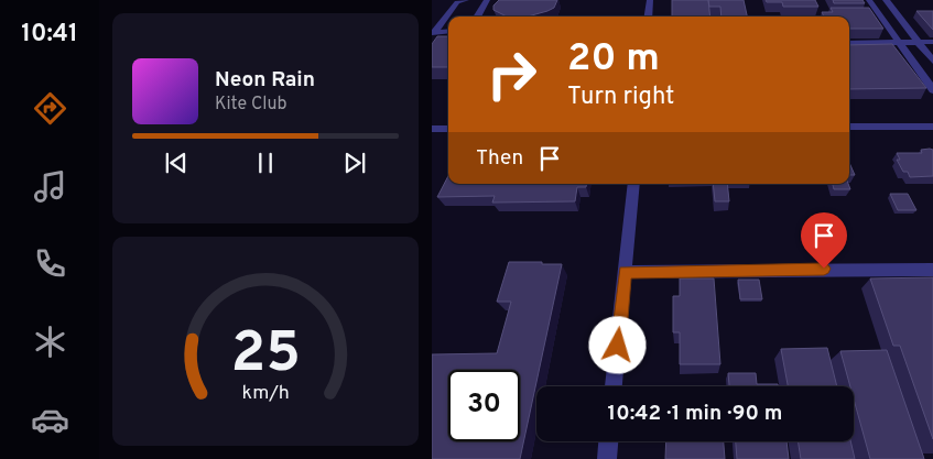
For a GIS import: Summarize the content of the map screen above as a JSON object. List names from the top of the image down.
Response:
{
  "page": {
    "tabs": "10:41",
    "turn": ["20 m", "Turn right"],
    "song": ["Neon Rain", "Kite Club"],
    "then": "Then",
    "limit": "30",
    "trip": "10:42 · 1 min · 90 m",
    "gauge": ["25", "km/h"]
  }
}
